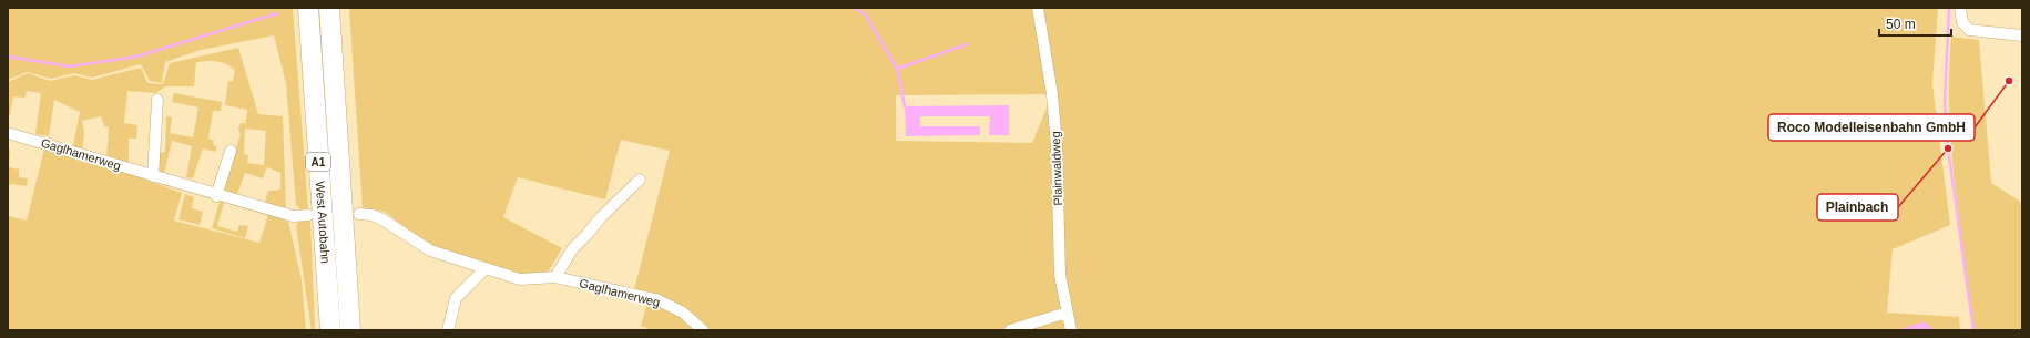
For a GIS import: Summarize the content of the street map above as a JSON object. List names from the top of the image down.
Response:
{
  "streets": {
    "highway": ["A1", "West Autobahn"],
    "street": ["Gaglhamerweg", "Plainwaldweg"]
  },
  "places": ["Roco Modelleisenbahn GmbH", "Plainbach"],
  "scale_bar": "50 m"
}
